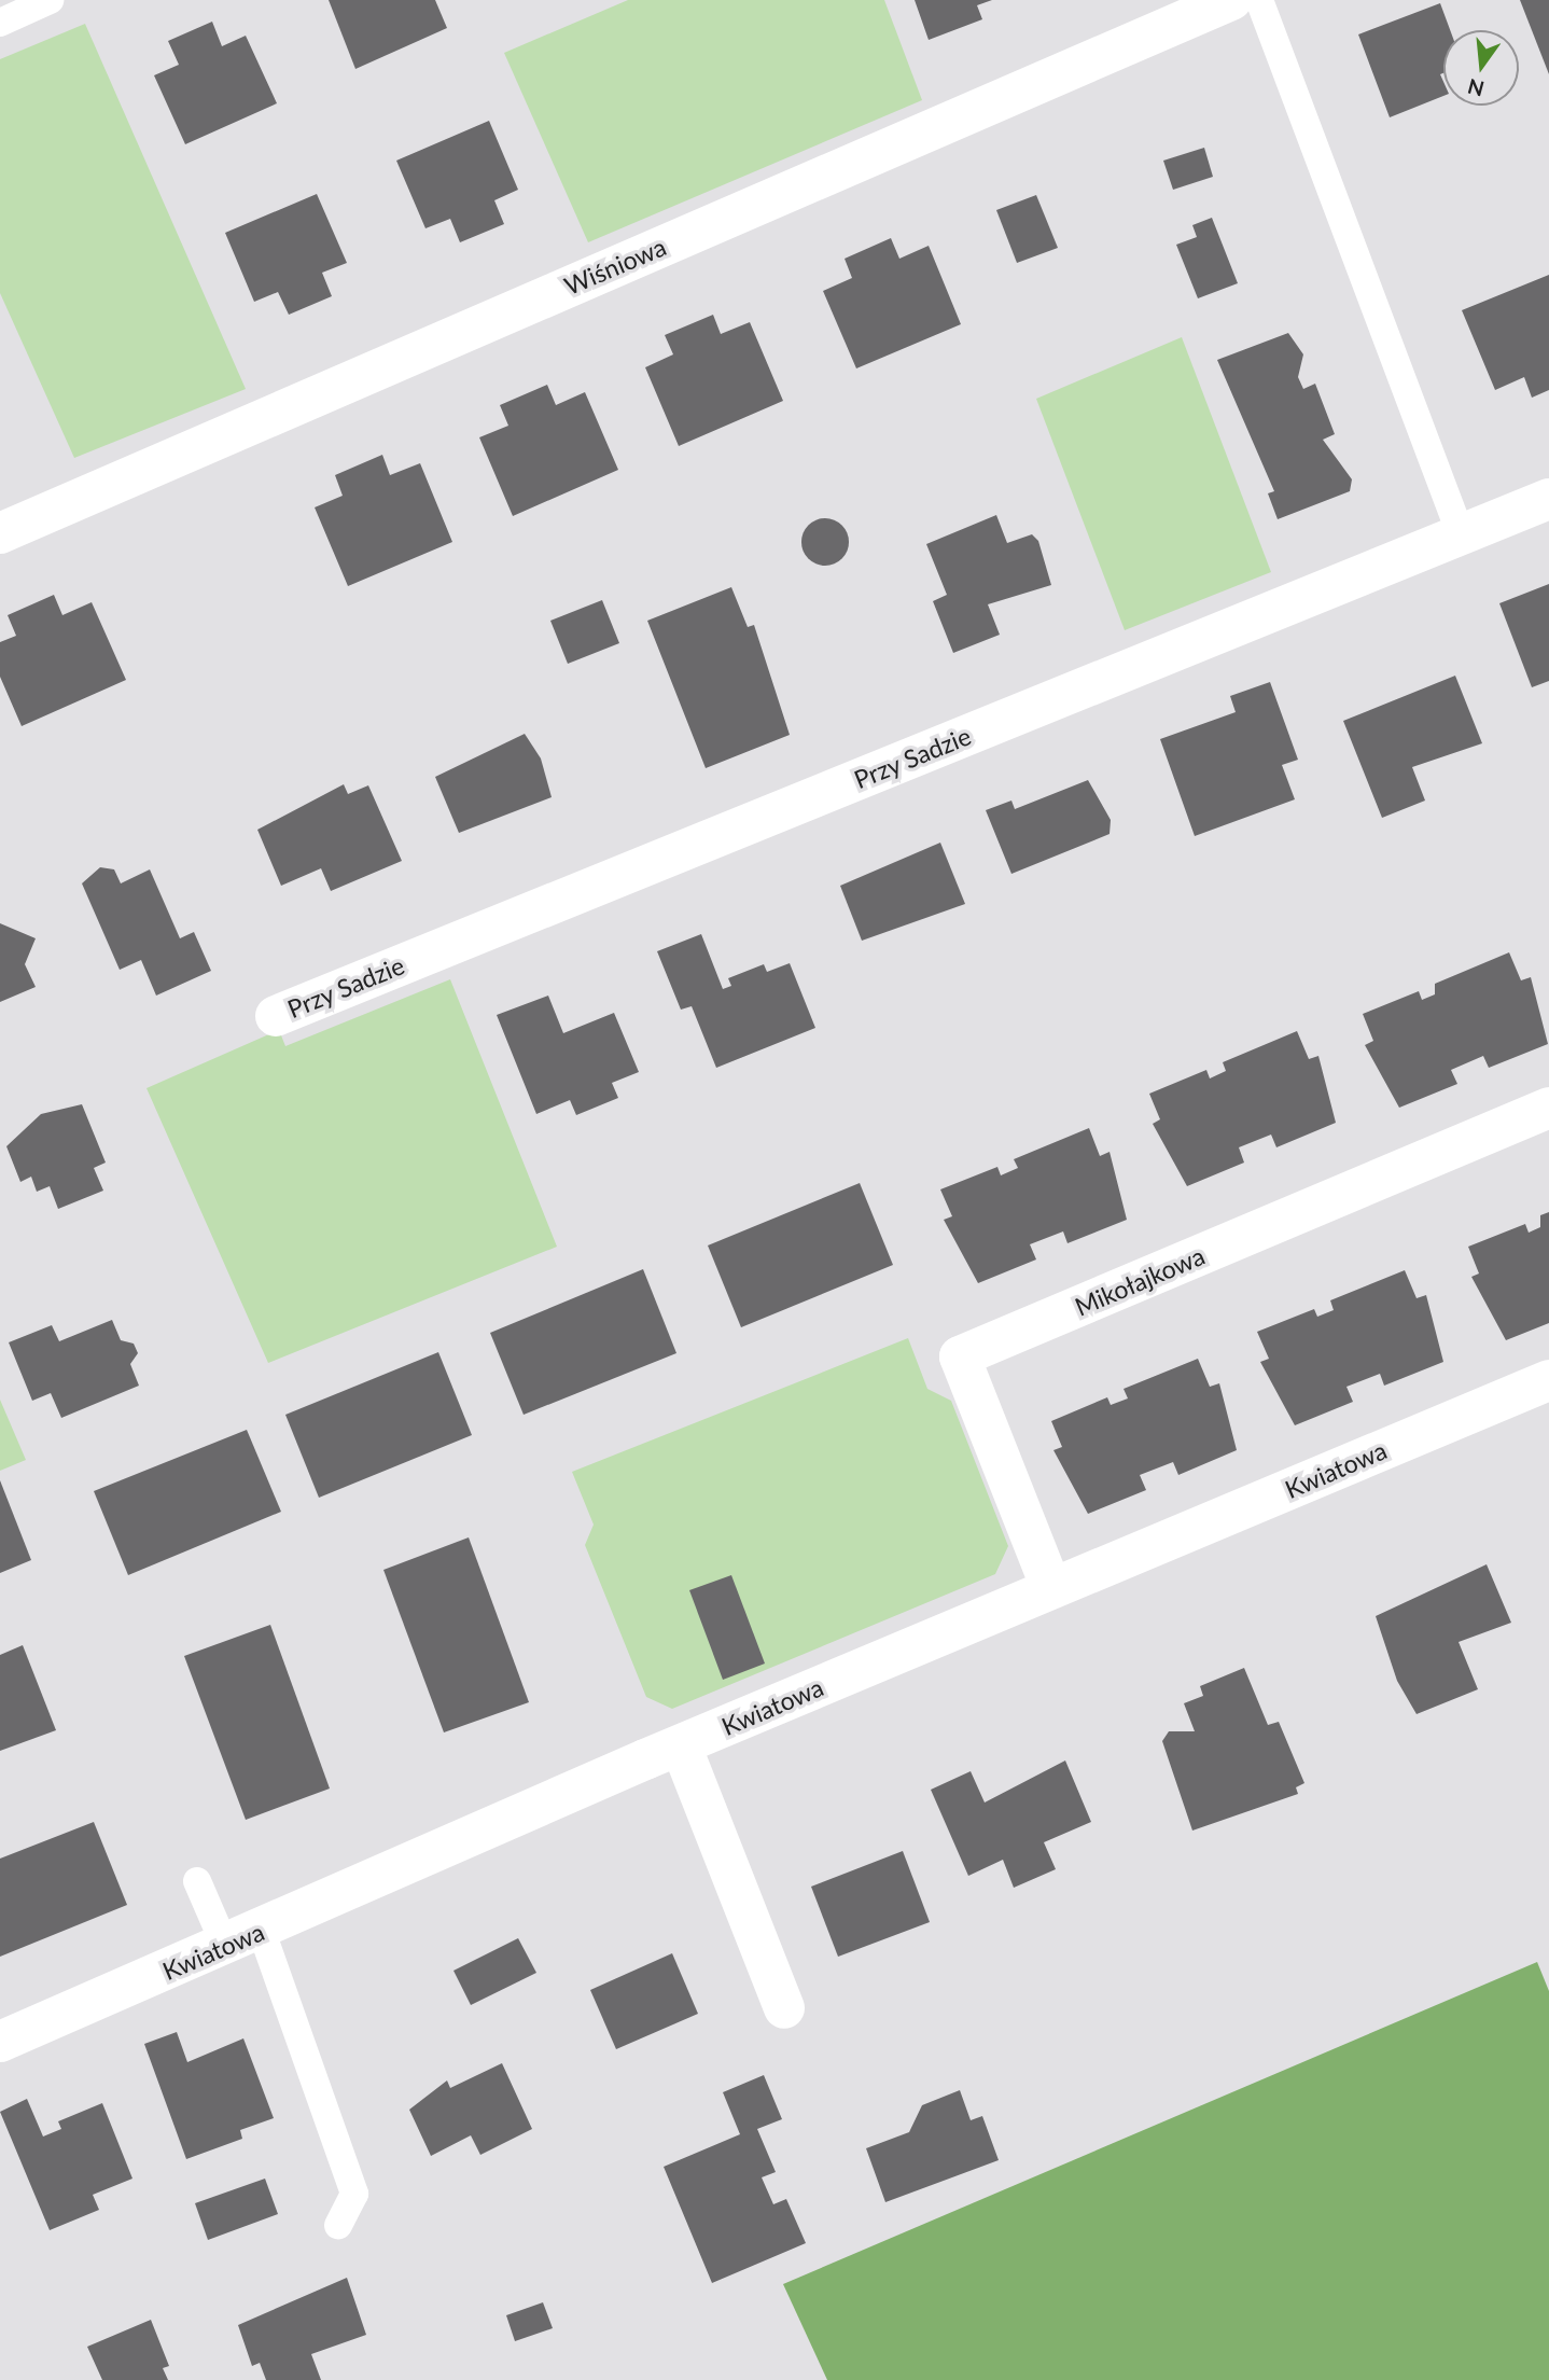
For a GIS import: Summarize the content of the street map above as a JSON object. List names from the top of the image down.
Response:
{
  "streets": {
    "street": [
      "Wiśniowa",
      "Przy Sadzie",
      "Mikołajkowa",
      "Kwiatowa"
    ]
  },
  "crossings": [
    ["Mikołajkowa", "Kwiatowa"]
  ],
  "north": "bottom"
}
